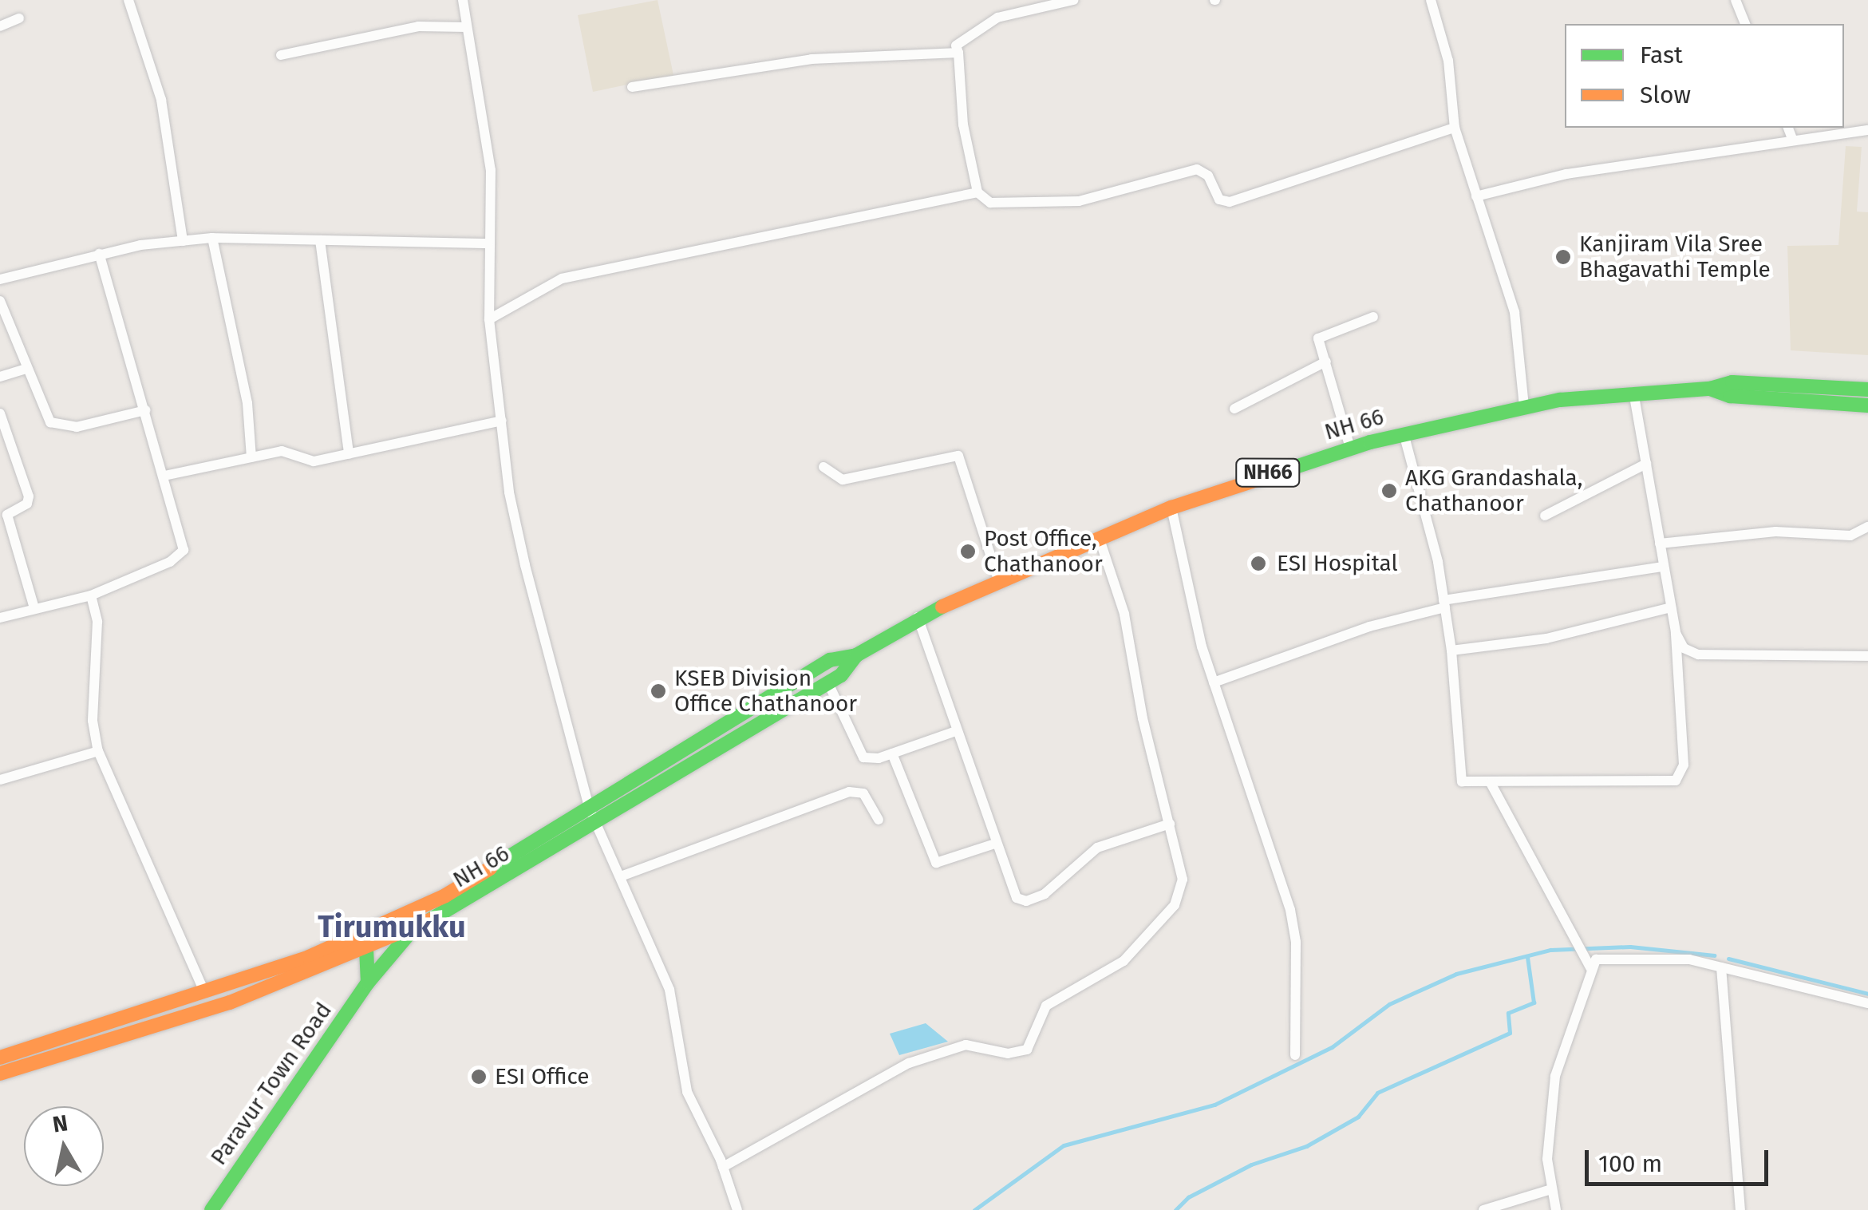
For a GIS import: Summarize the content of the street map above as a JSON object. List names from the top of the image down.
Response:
{
  "streets": {
    "main road": ["NH 66", "NH66", "Paravur Town Road"]
  },
  "crossings": [
    ["NH 66", "Paravur Town Road"]
  ],
  "districts": ["Tirumukku"],
  "places": [
    "Kanjiram Vila Sree Bhagavathi Temple",
    "AKG Grandashala, Chathanoor",
    "Post Office, Chathanoor",
    "ESI Hospital",
    "KSEB Division Office Chathanoor",
    "ESI Office"
  ],
  "legend": ["Fast", "Slow"],
  "scale_bar": "100 m",
  "north": "top"
}
